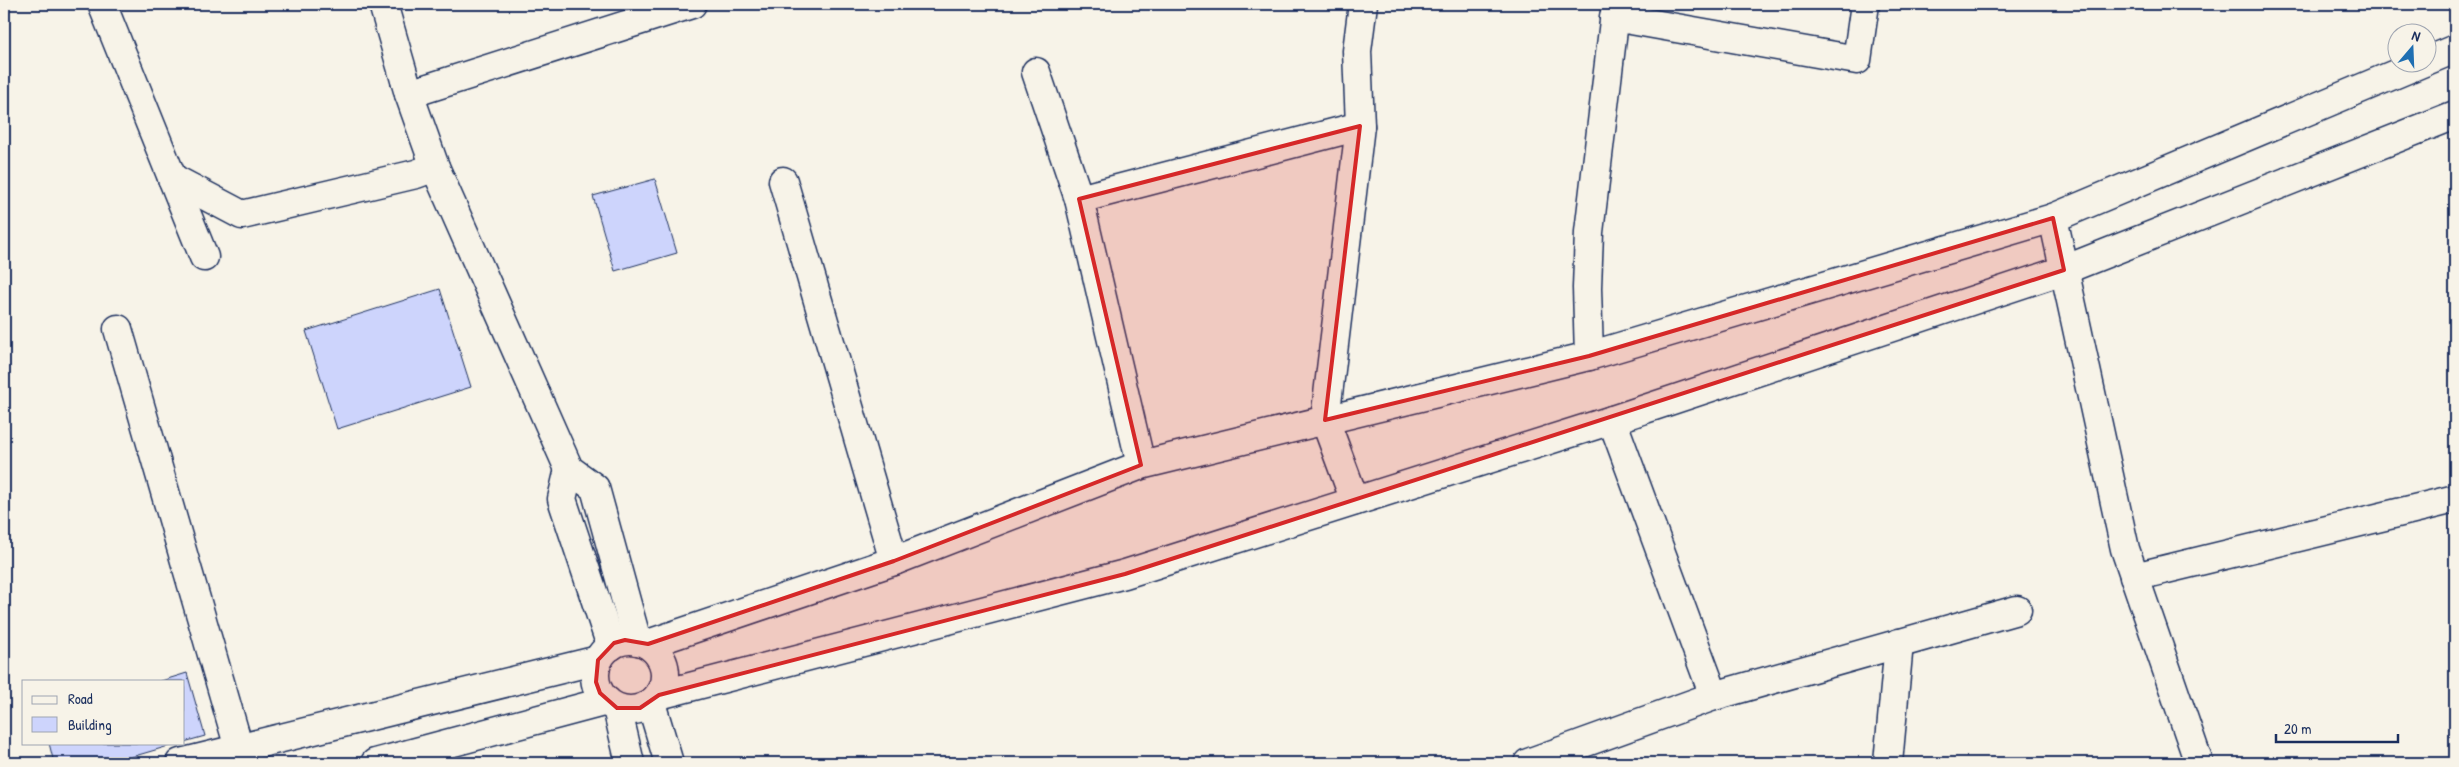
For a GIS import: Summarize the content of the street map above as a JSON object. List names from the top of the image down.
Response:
{
  "legend": ["Road", "Building"],
  "scale_bar": "20 m",
  "north": "top"
}
